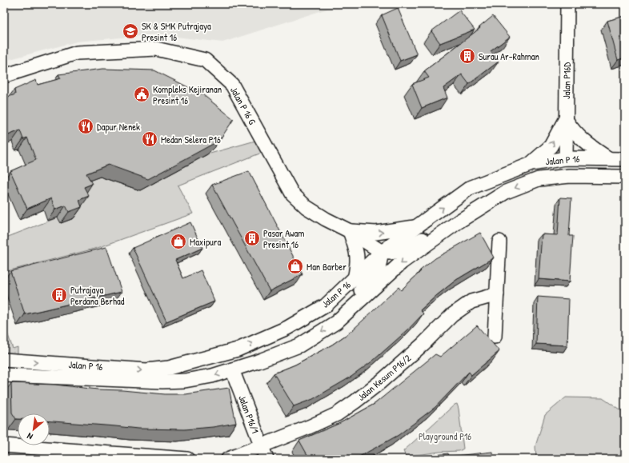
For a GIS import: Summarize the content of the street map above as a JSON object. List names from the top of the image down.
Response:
{
  "streets": {
    "street": [
      "Jalan P16D",
      "Jalan P 16 G",
      "Jalan P 16",
      "Jalan Kesum P16/2",
      "Jalan P16/1"
    ]
  },
  "crossings": [
    ["Jalan P16D", "Jalan P 16"],
    ["Jalan P 16 G", "Jalan P 16"],
    ["Jalan P 16", "Jalan P16/1"],
    ["Jalan Kesum P16/2", "Jalan P16/1"]
  ],
  "parks": ["Playground P16"],
  "places": {
    "school or university": ["SK & SMK Putrajaya Presint 16"],
    "building": ["Surau Ar-Rahman", "Pasar Awam Presint 16", "Putrajaya Perdana Berhad"],
    "public building": ["Kompleks Kejiranan Presint 16"],
    "restaurant": ["Dapur Nenek", "Medan Selera P16"],
    "shop": ["Maxipura", "Man Barber"]
  },
  "north": "bottom left"
}
